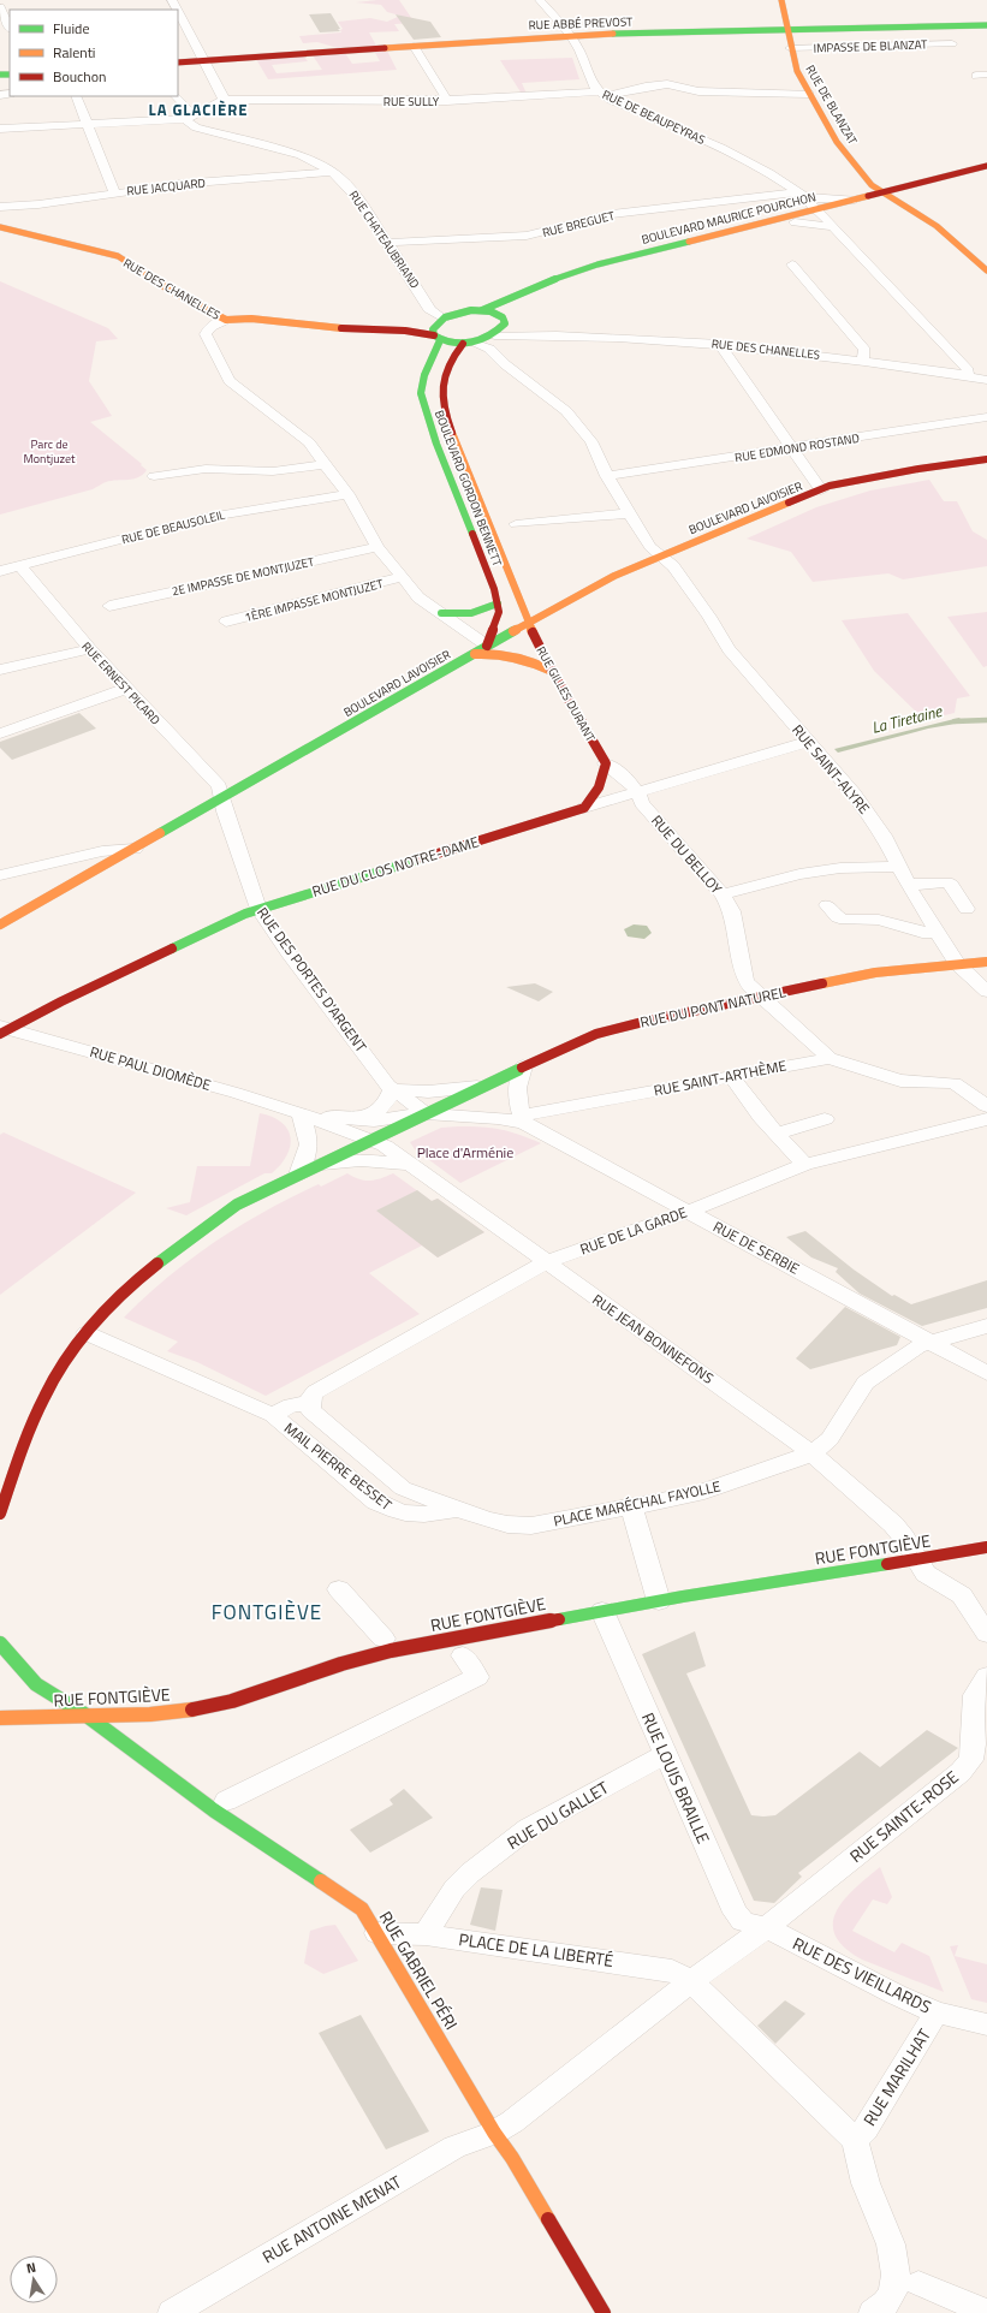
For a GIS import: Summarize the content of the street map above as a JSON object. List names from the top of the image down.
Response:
{
  "streets": {
    "main road": [
      "RUE ABBÉ PREVOST",
      "RUE DE BLANZAT",
      "BOULEVARD MAURICE POURCHON",
      "RUE DES CHANELLES",
      "BOULEVARD GORDON BENNETT",
      "BOULEVARD LAVOISIER",
      "RUE GILLES DURANT",
      "RUE DU CLOS NOTRE-DAME",
      "RUE DU PONT NATUREL",
      "RUE FONTGIÈVE",
      "RUE GABRIEL PÉRI"
    ],
    "street": [
      "IMPASSE DE BLANZAT",
      "RUE SULLY",
      "RUE DE BEAUPEYRAS",
      "RUE JACQUARD",
      "RUE BREGUET",
      "RUE CHATEAUBRIAND",
      "RUE EDMOND ROSTAND",
      "RUE DE BEAUSOLEIL",
      "2E IMPASSE DE MONTJUZET",
      "1ÈRE IMPASSE MONTJUZET",
      "RUE ERNEST PICARD",
      "RUE SAINT-ALYRE",
      "RUE DU BELLOY",
      "RUE DES PORTES D'ARGENT",
      "RUE PAUL DIOMÈDE",
      "RUE SAINT-ARTHÈME",
      "RUE DE LA GARDE",
      "RUE DE SERBIE",
      "RUE JEAN BONNEFONS",
      "MAIL PIERRE BESSET",
      "PLACE MARÉCHAL FAYOLLE",
      "RUE LOUIS BRAILLE",
      "RUE DU GALLET",
      "RUE SAINTE-ROSE",
      "PLACE DE LA LIBERTÉ",
      "RUE DES VIEILLARDS",
      "RUE MARILHAT",
      "RUE ANTOINE MENAT"
    ]
  },
  "crossings": [
    ["RUE ABBÉ PREVOST", "RUE DE BLANZAT"],
    ["RUE ABBÉ PREVOST", "RUE DE BEAUPEYRAS"],
    ["IMPASSE DE BLANZAT", "RUE DE BLANZAT"],
    ["RUE SULLY", "RUE DE BLANZAT"],
    ["RUE SULLY", "RUE DE BEAUPEYRAS"],
    ["RUE DE BLANZAT", "BOULEVARD MAURICE POURCHON"],
    ["RUE DE BEAUPEYRAS", "BOULEVARD MAURICE POURCHON"],
    ["RUE DE BEAUPEYRAS", "RUE BREGUET"],
    ["RUE DE BEAUPEYRAS", "RUE DES CHANELLES"],
    ["RUE JACQUARD", "RUE CHATEAUBRIAND"],
    ["RUE BREGUET", "RUE CHATEAUBRIAND"],
    ["RUE CHATEAUBRIAND", "RUE DES CHANELLES"],
    ["RUE CHATEAUBRIAND", "BOULEVARD GORDON BENNETT"],
    ["RUE DES CHANELLES", "BOULEVARD GORDON BENNETT"],
    ["BOULEVARD GORDON BENNETT", "BOULEVARD LAVOISIER"],
    ["BOULEVARD GORDON BENNETT", "RUE GILLES DURANT"],
    ["BOULEVARD LAVOISIER", "RUE ERNEST PICARD"],
    ["BOULEVARD LAVOISIER", "RUE GILLES DURANT"],
    ["BOULEVARD LAVOISIER", "RUE SAINT-ALYRE"],
    ["BOULEVARD LAVOISIER", "RUE DES PORTES D'ARGENT"],
    ["RUE DE BEAUSOLEIL", "RUE ERNEST PICARD"],
    ["RUE ERNEST PICARD", "RUE DES PORTES D'ARGENT"],
    ["RUE GILLES DURANT", "RUE DU BELLOY"],
    ["RUE GILLES DURANT", "RUE DU CLOS NOTRE-DAME"],
    ["RUE SAINT-ALYRE", "RUE DU CLOS NOTRE-DAME"],
    ["RUE SAINT-ALYRE", "RUE DU PONT NATUREL"],
    ["RUE DU BELLOY", "RUE DU CLOS NOTRE-DAME"],
    ["RUE DU BELLOY", "RUE DU PONT NATUREL"],
    ["RUE DU CLOS NOTRE-DAME", "RUE DES PORTES D'ARGENT"],
    ["RUE DU CLOS NOTRE-DAME", "RUE PAUL DIOMÈDE"],
    ["RUE DES PORTES D'ARGENT", "RUE DU PONT NATUREL"],
    ["RUE DES PORTES D'ARGENT", "RUE PAUL DIOMÈDE"],
    ["RUE DES PORTES D'ARGENT", "RUE DE SERBIE"],
    ["RUE DU PONT NATUREL", "RUE PAUL DIOMÈDE"],
    ["RUE DU PONT NATUREL", "RUE DE SERBIE"],
    ["RUE DU PONT NATUREL", "RUE JEAN BONNEFONS"],
    ["RUE DU PONT NATUREL", "MAIL PIERRE BESSET"],
    ["RUE PAUL DIOMÈDE", "RUE DE SERBIE"],
    ["RUE PAUL DIOMÈDE", "RUE JEAN BONNEFONS"],
    ["RUE SAINT-ARTHÈME", "RUE DE SERBIE"],
    ["RUE DE LA GARDE", "RUE DE SERBIE"],
    ["RUE DE LA GARDE", "RUE JEAN BONNEFONS"],
    ["RUE DE LA GARDE", "MAIL PIERRE BESSET"],
    ["RUE JEAN BONNEFONS", "PLACE MARÉCHAL FAYOLLE"],
    ["RUE JEAN BONNEFONS", "RUE FONTGIÈVE"],
    ["MAIL PIERRE BESSET", "PLACE MARÉCHAL FAYOLLE"],
    ["RUE FONTGIÈVE", "RUE LOUIS BRAILLE"],
    ["RUE FONTGIÈVE", "RUE GABRIEL PÉRI"],
    ["RUE LOUIS BRAILLE", "RUE DU GALLET"],
    ["RUE LOUIS BRAILLE", "RUE SAINTE-ROSE"],
    ["RUE LOUIS BRAILLE", "RUE DES VIEILLARDS"],
    ["RUE DU GALLET", "PLACE DE LA LIBERTÉ"],
    ["RUE SAINTE-ROSE", "RUE DES VIEILLARDS"],
    ["PLACE DE LA LIBERTÉ", "RUE GABRIEL PÉRI"],
    ["PLACE DE LA LIBERTÉ", "RUE MARILHAT"],
    ["RUE GABRIEL PÉRI", "RUE ANTOINE MENAT"],
    ["RUE DES VIEILLARDS", "RUE MARILHAT"]
  ],
  "districts": ["LA GLACIÈRE", "FONTGIÈVE"],
  "water": ["La Tiretaine"],
  "parks": ["Parc de Montjuzet", "Place d'Arménie"],
  "legend": ["Fluide", "Ralenti", "Bouchon"],
  "north": "top"
}
